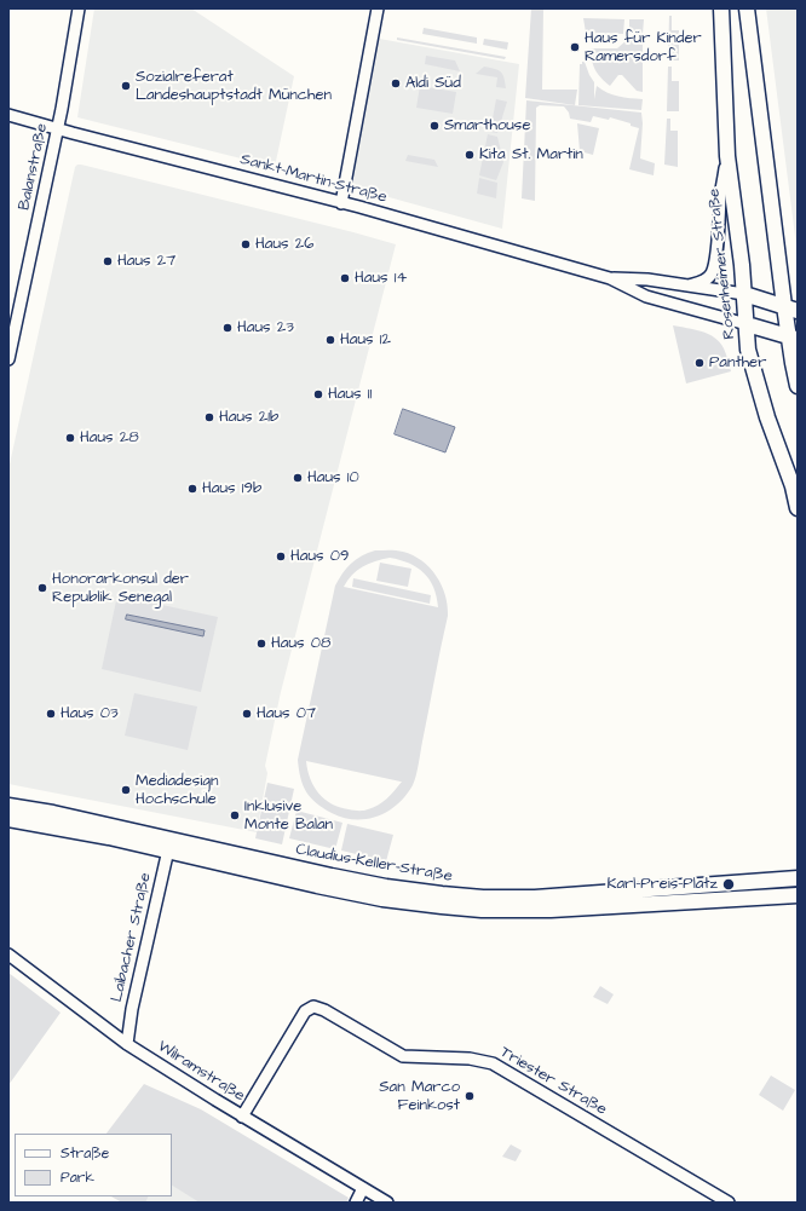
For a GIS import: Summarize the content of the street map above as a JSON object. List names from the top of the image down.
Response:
{
  "streets": {
    "main road": ["Sankt-Martin-Straße", "Rosenheimer Straße", "Claudius-Keller-Straße"],
    "street": [
      "Balanstraße",
      "Laibacher Straße",
      "Wilramstraße",
      "Triester Straße"
    ]
  },
  "crossings": [
    ["Balanstraße", "Sankt-Martin-Straße"],
    ["Sankt-Martin-Straße", "Rosenheimer Straße"],
    ["Claudius-Keller-Straße", "Laibacher Straße"],
    ["Laibacher Straße", "Wilramstraße"],
    ["Wilramstraße", "Triester Straße"]
  ],
  "places": [
    "Haus für Kinder Ramersdorf",
    "Aldi Süd",
    "Sozialreferat Landeshauptstadt München",
    "Smarthouse",
    "Kita St. Martin",
    "Haus 26",
    "Haus 27",
    "Haus 14",
    "Haus 23",
    "Haus 12",
    "Panther",
    "Haus 11",
    "Haus 21b",
    "Haus 28",
    "Haus 10",
    "Haus 19b",
    "Haus 09",
    "Honorarkonsul der Republik Senegal",
    "Haus 08",
    "Haus 03",
    "Haus 07",
    "Mediadesign Hochschule",
    "Inklusive Monte Balan",
    "Karl-Preis-Platz",
    "San Marco Feinkost"
  ],
  "legend": ["Straße", "Park"]
}
